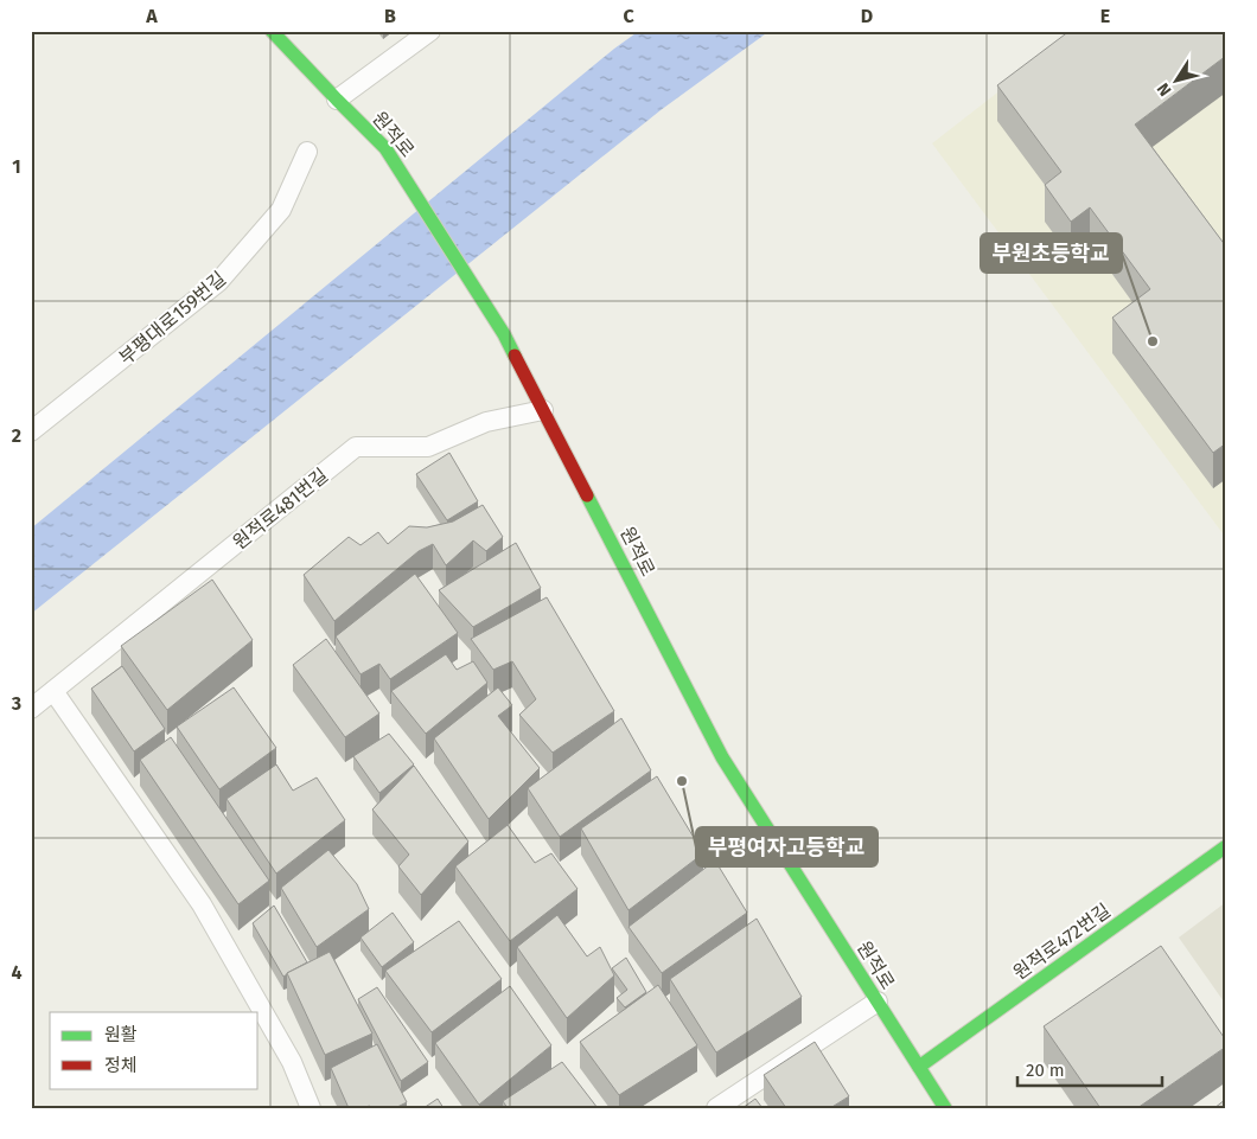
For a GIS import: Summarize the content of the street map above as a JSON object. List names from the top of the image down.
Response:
{
  "streets": {
    "main road": ["원적로", "원적로472번길"],
    "lane": ["부평대로159번길", "원적로481번길"]
  },
  "crossings": [
    ["원적로", "원적로481번길"],
    ["원적로", "원적로472번길"]
  ],
  "places": ["부원초등학교", "부평여자고등학교"],
  "legend": ["원활", "정체"],
  "scale_bar": "20 m",
  "north": "bottom left",
  "grid": {
    "columns": [
      "A",
      "B",
      "C",
      "D",
      "E"
    ],
    "rows": [
      "1",
      "2",
      "3",
      "4"
    ]
  }
}
